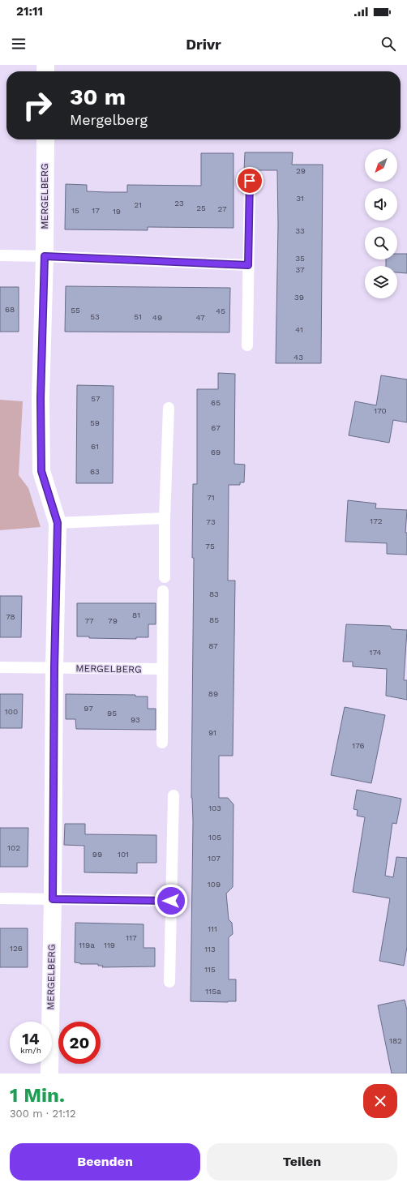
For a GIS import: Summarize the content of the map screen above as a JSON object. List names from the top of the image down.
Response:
{
  "streets": {
    "street": ["MERGELBERG"]
  },
  "house_numbers": [
    "29",
    "31",
    "23",
    "21",
    "25",
    "27",
    "15",
    "17",
    "19",
    "33",
    "35",
    "37",
    "39",
    "68",
    "55",
    "45",
    "53",
    "51",
    "49",
    "47",
    "41",
    "43",
    "57",
    "65",
    "170",
    "59",
    "67",
    "61",
    "69",
    "63",
    "71",
    "172",
    "73",
    "75",
    "83",
    "81",
    "78",
    "85",
    "77",
    "79",
    "87",
    "174",
    "89",
    "97",
    "100",
    "95",
    "93",
    "91",
    "176",
    "103",
    "105",
    "102",
    "99",
    "101",
    "107",
    "109",
    "111",
    "117",
    "119a",
    "119",
    "126",
    "113",
    "115",
    "115a",
    "182"
  ],
  "north": "bottom left",
  "page": {
    "status": "21:11",
    "header": "Drivr",
    "turn": ["30 m", "Mergelberg"],
    "speed": "14 km/h",
    "limit": "20",
    "heading": ["1 Min.", "300 m · 21:12"],
    "buttons": ["Beenden", "Teilen"]
  }
}
